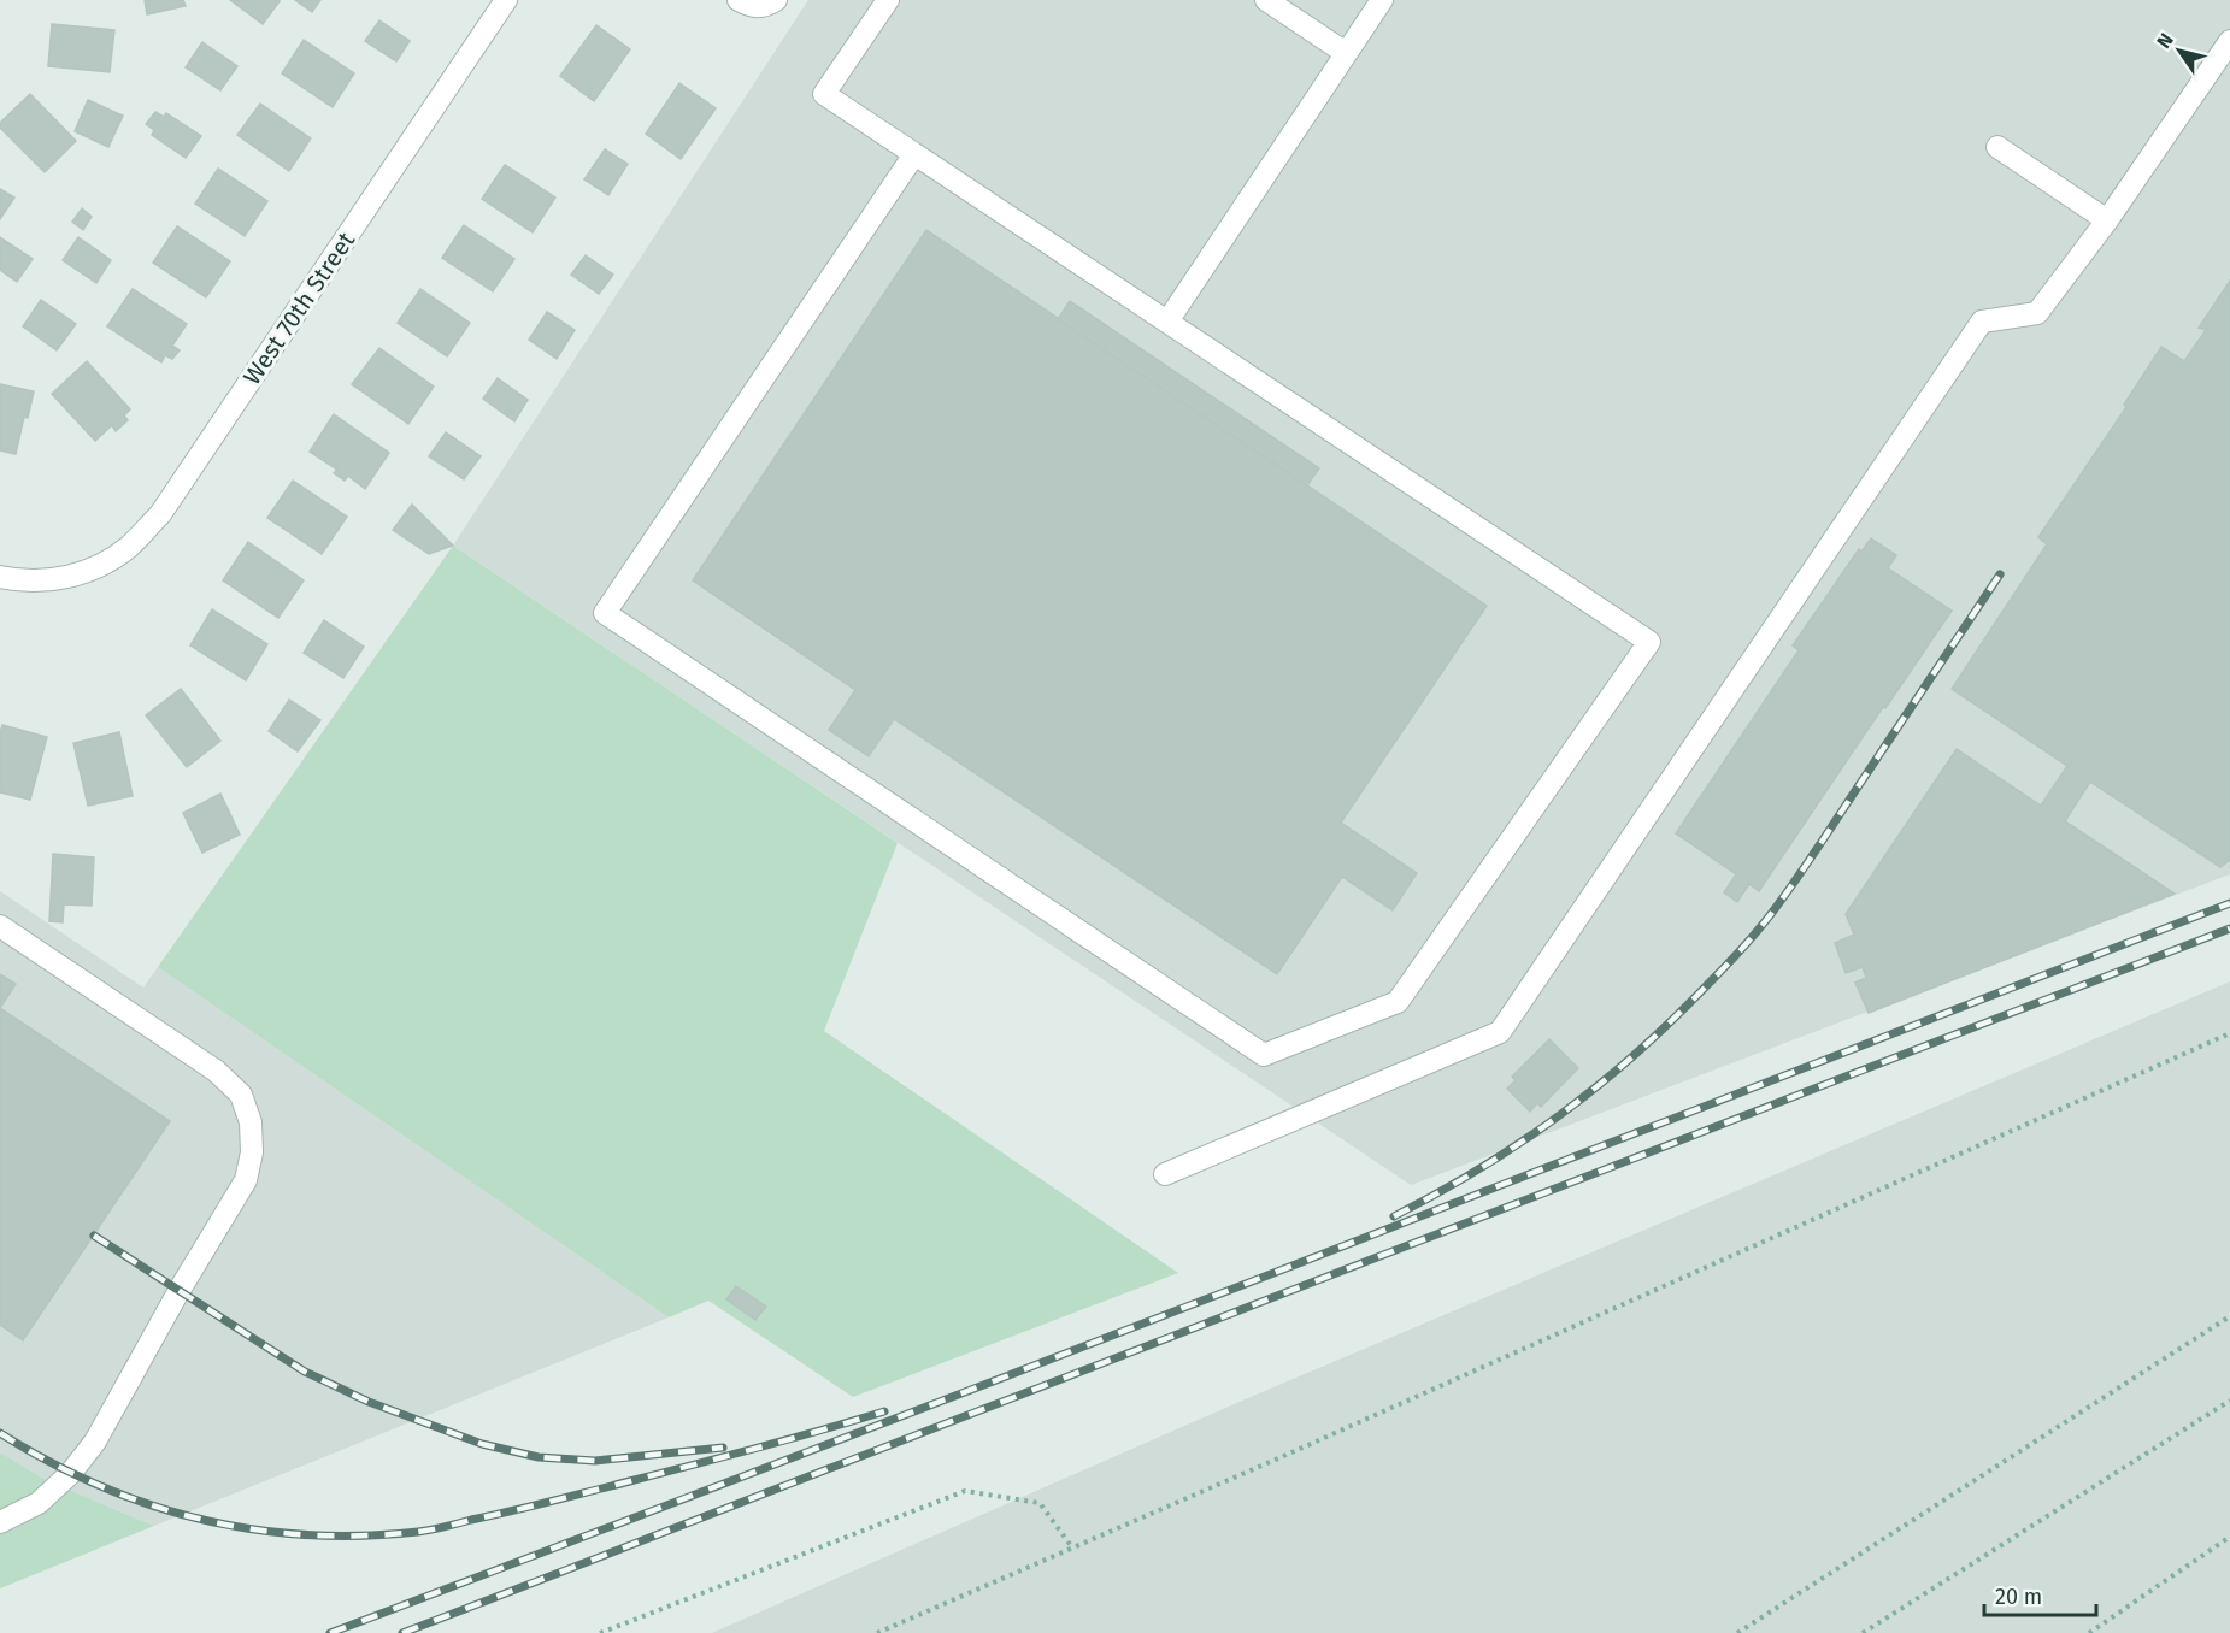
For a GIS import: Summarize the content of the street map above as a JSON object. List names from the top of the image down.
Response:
{
  "streets": {
    "street": ["West 70th Street"]
  },
  "scale_bar": "20 m",
  "north": "top left"
}
